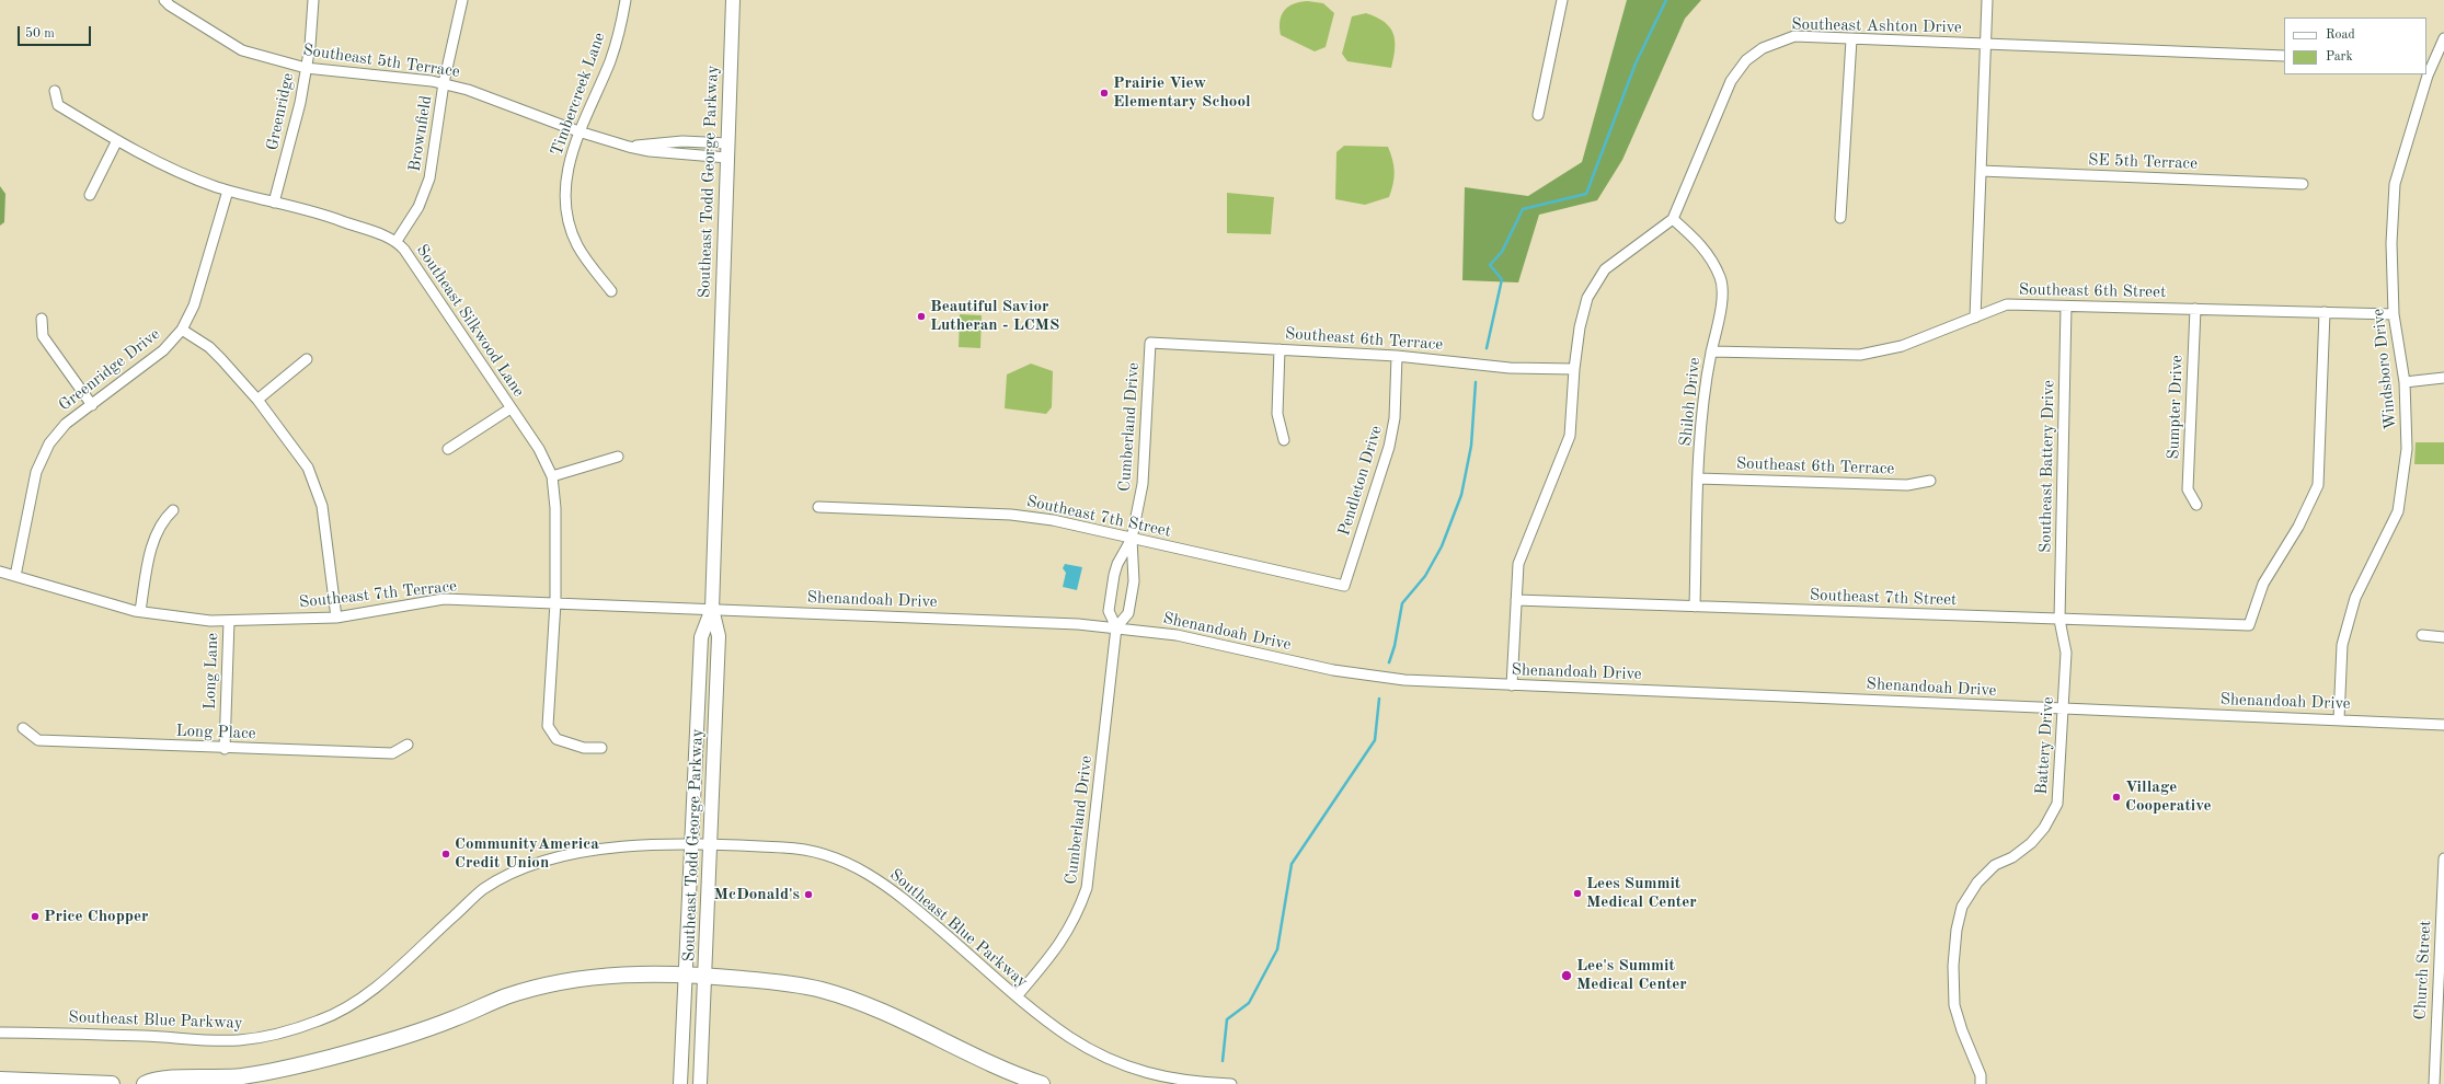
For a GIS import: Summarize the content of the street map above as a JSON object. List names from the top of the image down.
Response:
{
  "streets": {
    "main road": ["Southeast Todd George Parkway"],
    "street": [
      "Southeast Ashton Drive",
      "Southeast 5th Terrace",
      "Timbercreek Lane",
      "Greenridge",
      "Brownfield",
      "SE 5th Terrace",
      "Southeast 6th Street",
      "Southeast Silkwood Lane",
      "Southeast 6th Terrace",
      "Windsboro Drive",
      "Greenridge Drive",
      "Shiloh Drive",
      "Sumpter Drive",
      "Cumberland Drive",
      "Southeast Battery Drive",
      "Pendleton Drive",
      "Southeast 7th Street",
      "Southeast 7th Terrace",
      "Shenandoah Drive",
      "Long Lane",
      "Long Place",
      "Battery Drive",
      "Southeast Blue Parkway",
      "Church Street"
    ]
  },
  "crossings": [
    ["Southeast Ashton Drive", "Shiloh Drive"],
    ["Southeast 5th Terrace", "Timbercreek Lane"],
    ["Southeast 5th Terrace", "Greenridge"],
    ["Southeast 5th Terrace", "Brownfield"],
    ["Southeast 5th Terrace", "Southeast Todd George Parkway"],
    ["Greenridge", "Southeast Silkwood Lane"],
    ["Brownfield", "Southeast Silkwood Lane"],
    ["Southeast Todd George Parkway", "Southeast 7th Terrace"],
    ["Southeast Todd George Parkway", "Shenandoah Drive"],
    ["Southeast Todd George Parkway", "Southeast Blue Parkway"],
    ["Southeast 6th Street", "Windsboro Drive"],
    ["Southeast 6th Street", "Shiloh Drive"],
    ["Southeast 6th Street", "Sumpter Drive"],
    ["Southeast 6th Street", "Southeast Battery Drive"],
    ["Southeast 6th Street", "Southeast 7th Street"],
    ["Southeast Silkwood Lane", "Greenridge Drive"],
    ["Southeast Silkwood Lane", "Southeast 7th Terrace"],
    ["Southeast 6th Terrace", "Shiloh Drive"],
    ["Southeast 6th Terrace", "Cumberland Drive"],
    ["Southeast 6th Terrace", "Pendleton Drive"],
    ["Windsboro Drive", "Shenandoah Drive"],
    ["Greenridge Drive", "Southeast 7th Terrace"],
    ["Shiloh Drive", "Southeast 7th Street"],
    ["Cumberland Drive", "Southeast 7th Street"],
    ["Cumberland Drive", "Shenandoah Drive"],
    ["Cumberland Drive", "Southeast Blue Parkway"],
    ["Southeast Battery Drive", "Southeast 7th Street"],
    ["Southeast Battery Drive", "Battery Drive"],
    ["Pendleton Drive", "Southeast 7th Street"],
    ["Southeast 7th Street", "Battery Drive"],
    ["Southeast 7th Terrace", "Shenandoah Drive"],
    ["Southeast 7th Terrace", "Long Lane"],
    ["Shenandoah Drive", "Battery Drive"],
    ["Long Lane", "Long Place"]
  ],
  "places": [
    "Prairie View Elementary School",
    "Beautiful Savior Lutheran - LCMS",
    "Village Cooperative",
    "CommunityAmerica Credit Union",
    "Lees Summit Medical Center",
    "McDonald's",
    "Price Chopper",
    "Lee's Summit Medical Center"
  ],
  "legend": ["Road", "Park"],
  "scale_bar": "50 m"
}
